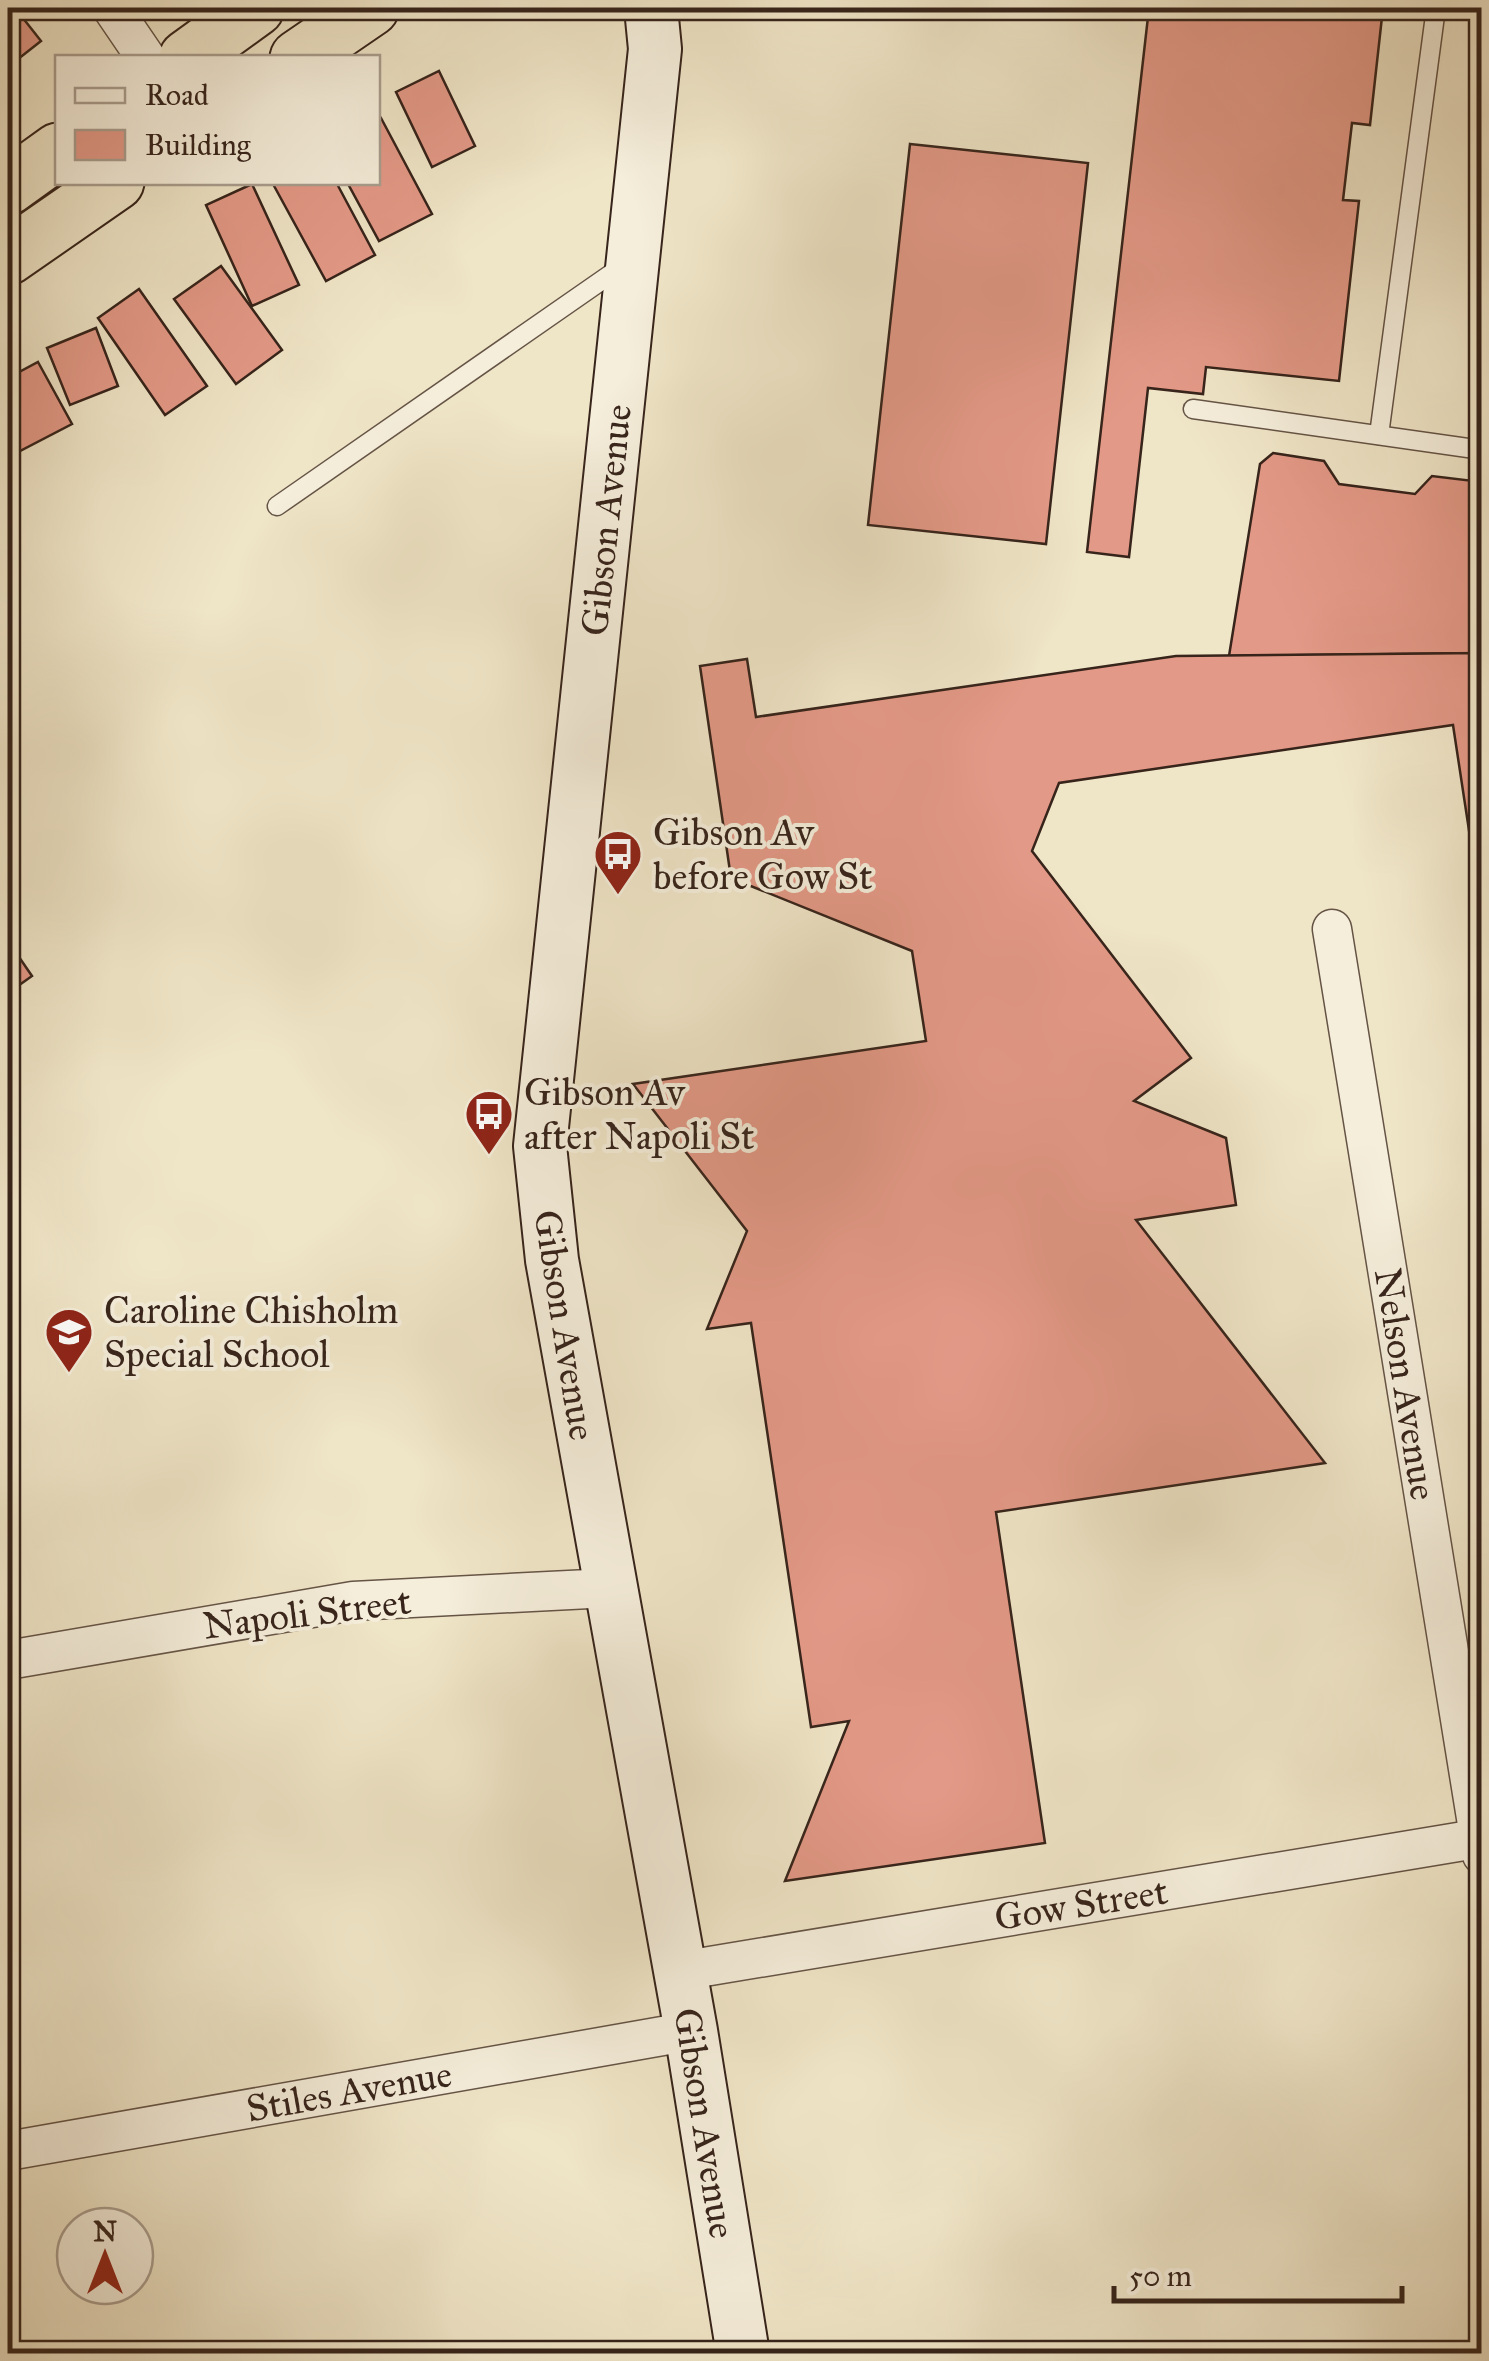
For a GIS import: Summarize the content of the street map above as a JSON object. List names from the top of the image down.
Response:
{
  "streets": {
    "main road": ["Gibson Avenue"],
    "street": [
      "Nelson Avenue",
      "Napoli Street",
      "Gow Street",
      "Stiles Avenue"
    ]
  },
  "crossings": [
    ["Gibson Avenue", "Napoli Street"],
    ["Gibson Avenue", "Gow Street"],
    ["Gibson Avenue", "Stiles Avenue"],
    ["Nelson Avenue", "Gow Street"]
  ],
  "places": {
    "bus stop": ["Gibson Av before Gow St", "Gibson Av after Napoli St"],
    "school or university": ["Caroline Chisholm Special School"]
  },
  "legend": ["Road", "Building"],
  "scale_bar": "50 m",
  "north": "top"
}
